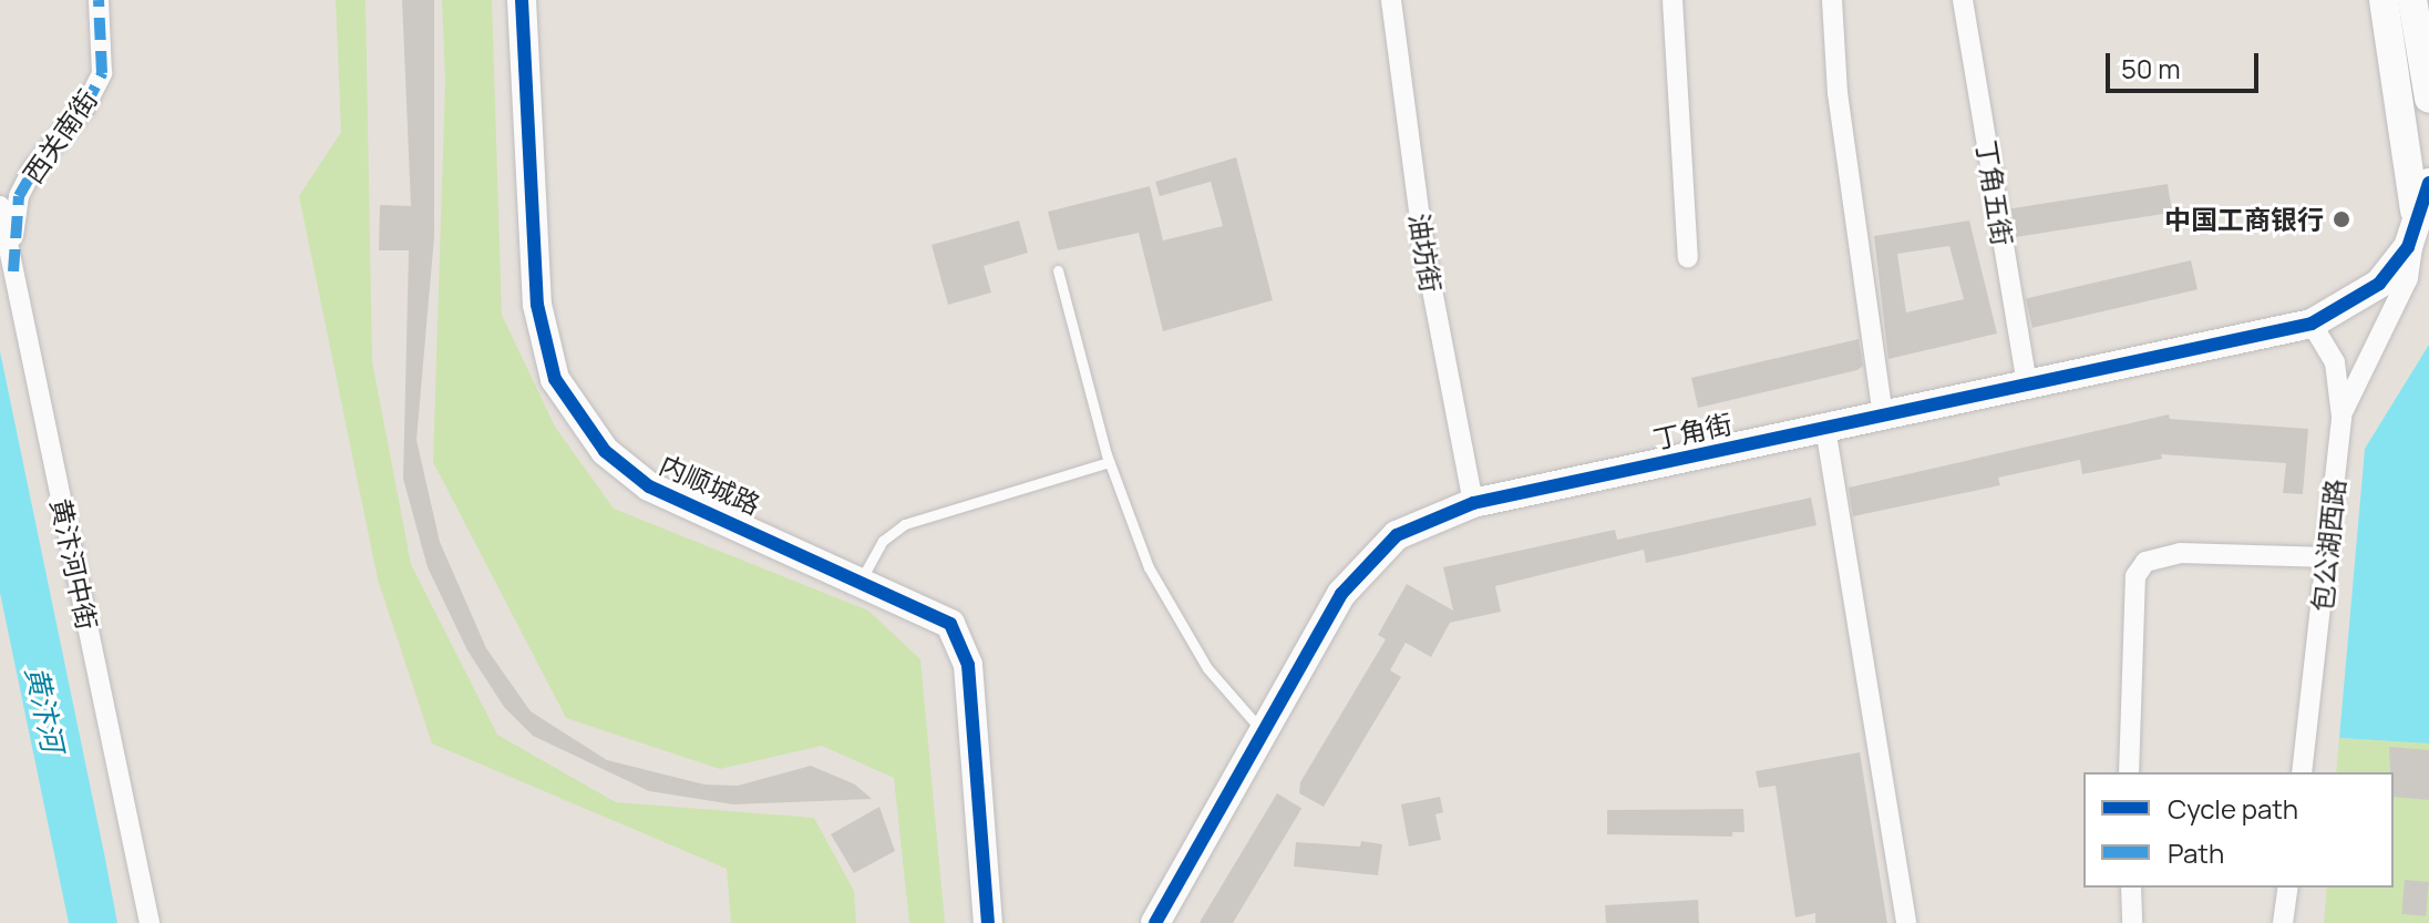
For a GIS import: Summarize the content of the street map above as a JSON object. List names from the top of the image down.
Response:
{
  "streets": {
    "street": [
      "西关南街",
      "丁角五街",
      "油坊街",
      "丁角街",
      "内顺城路",
      "包公湖西路",
      "黄汴河中街"
    ]
  },
  "crossings": [
    ["西关南街", "黄汴河中街"],
    ["丁角五街", "丁角街"],
    ["油坊街", "丁角街"],
    ["丁角街", "包公湖西路"]
  ],
  "water": ["黄汴河"],
  "places": ["中国工商银行"],
  "legend": ["Cycle path", "Path"],
  "scale_bar": "50 m"
}
